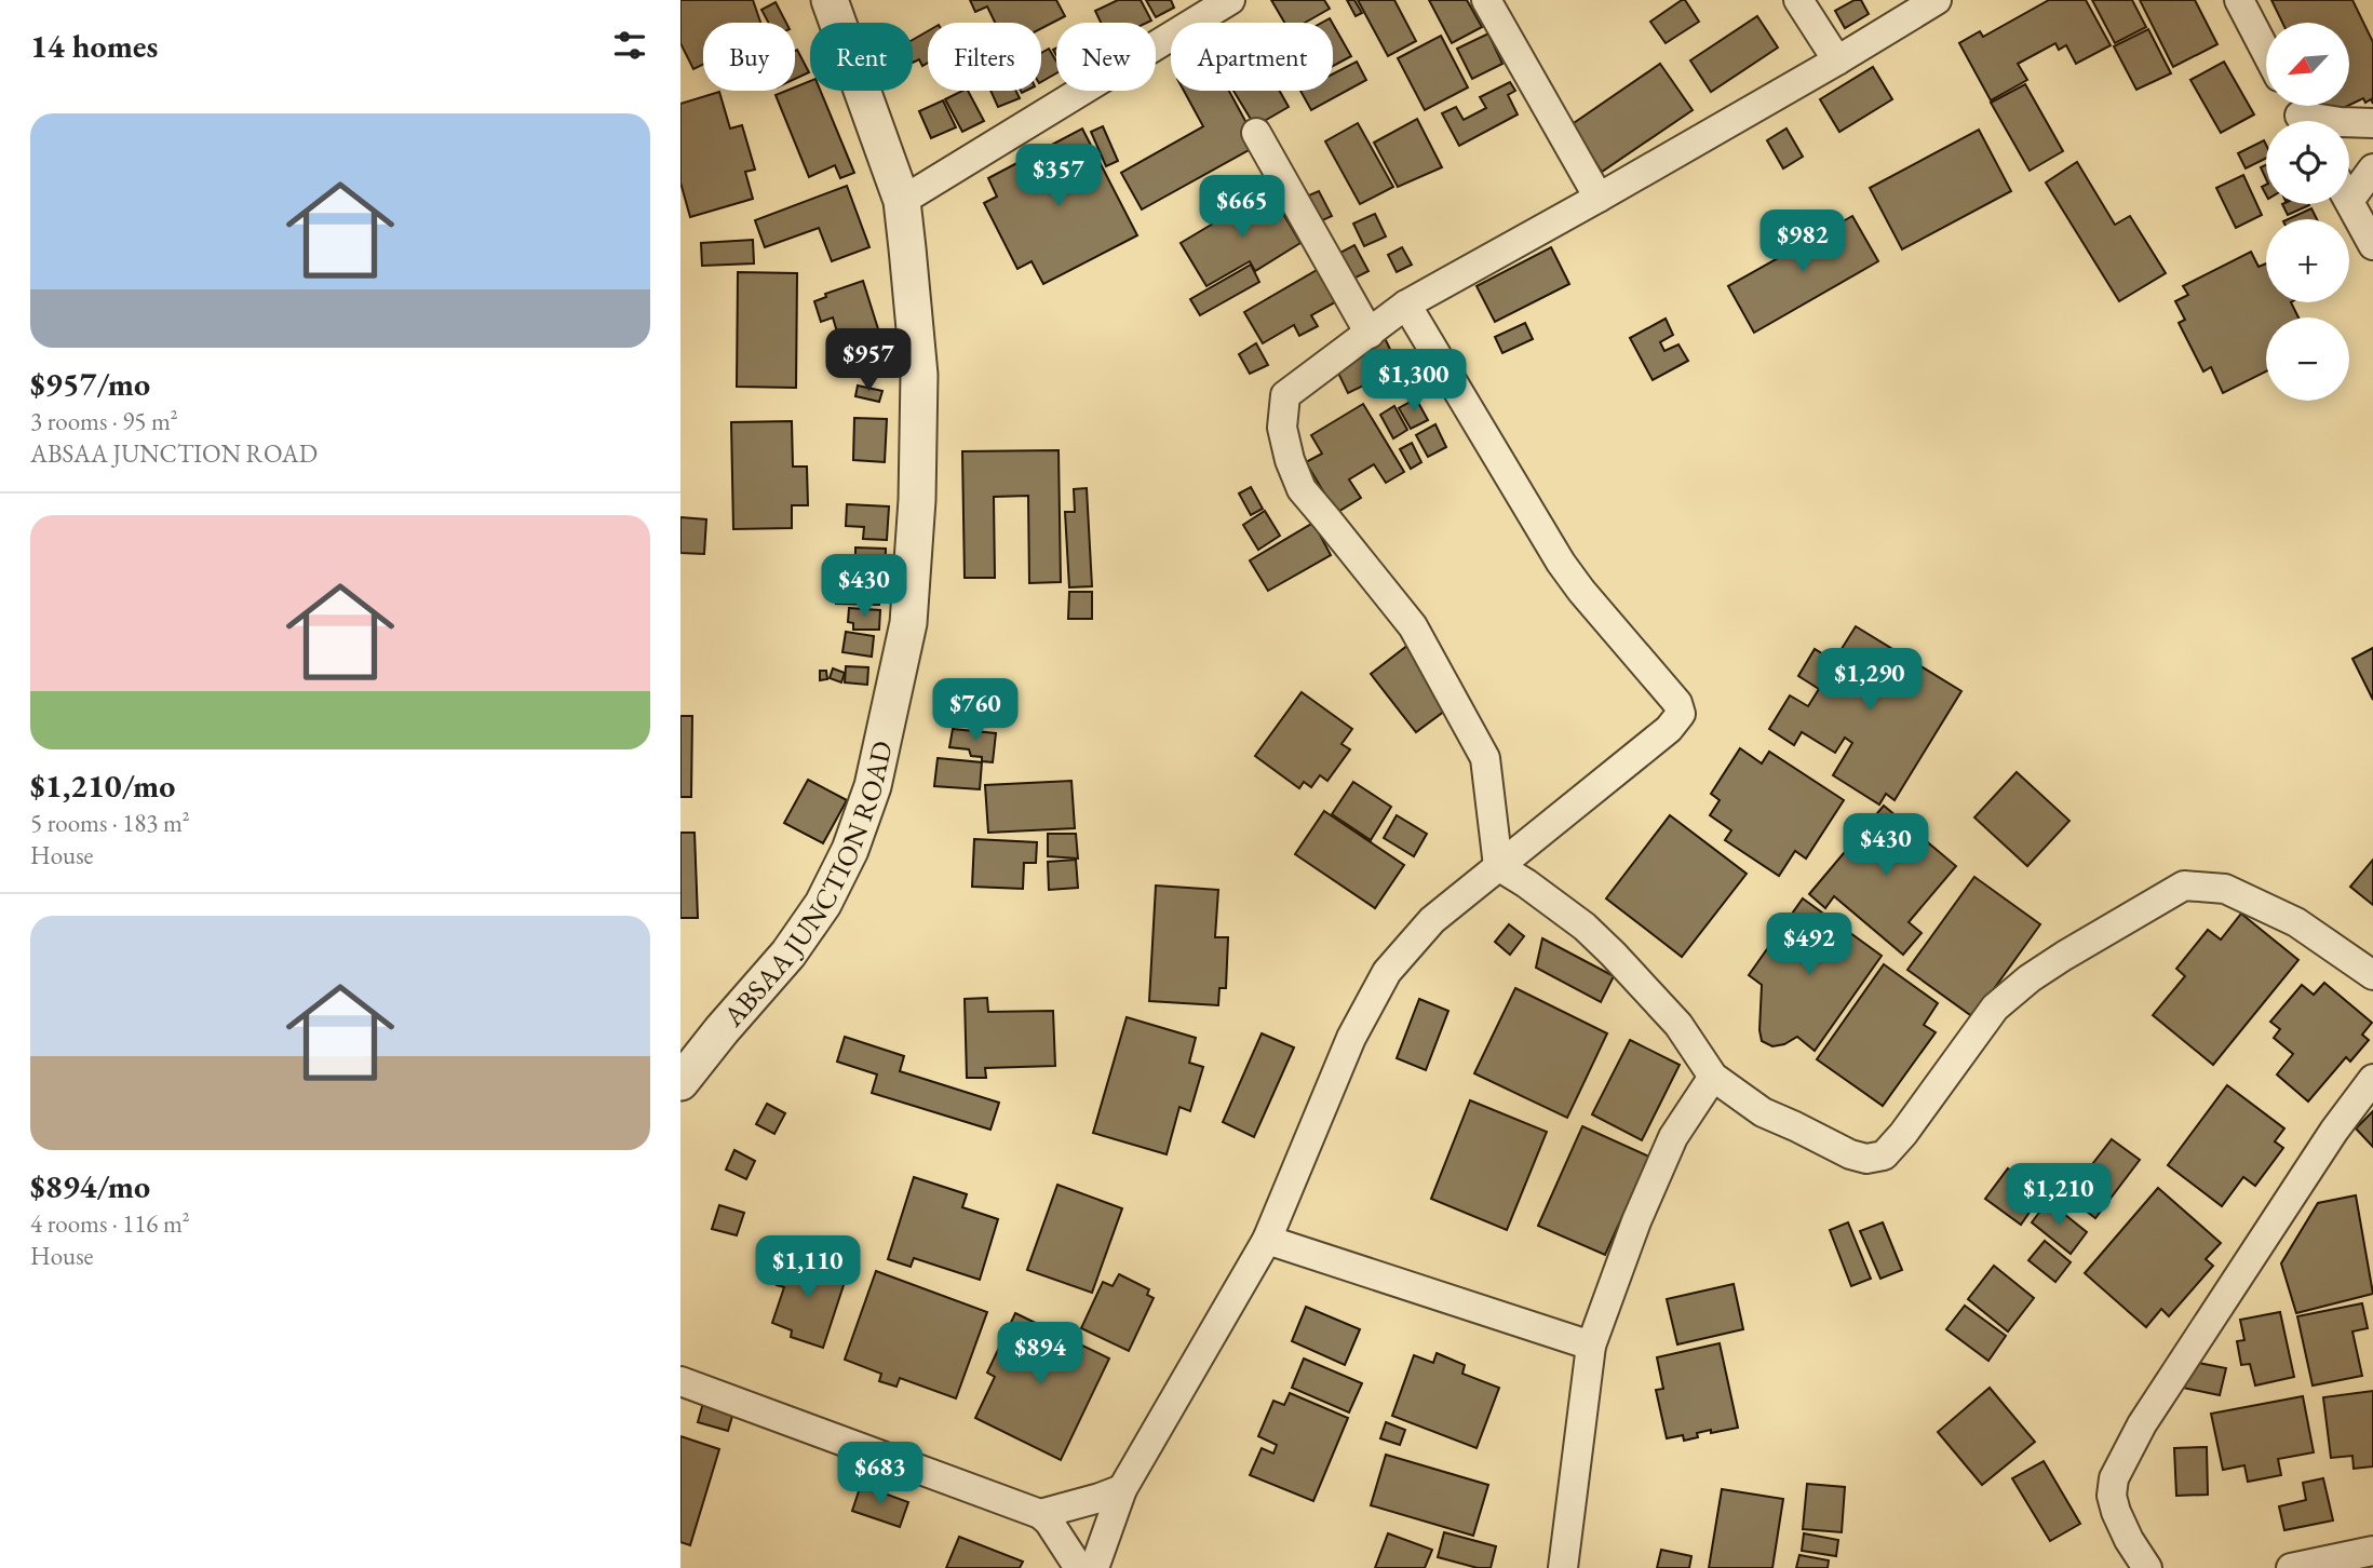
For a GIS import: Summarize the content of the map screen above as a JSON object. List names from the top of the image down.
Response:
{
  "streets": {
    "street": ["ABSAA JUNCTION ROAD"]
  },
  "north": "bottom left",
  "page": {
    "heading": "14 homes",
    "map_buttons": ["+", "−"],
    "chip": [
      "Buy",
      "Rent",
      "Filters",
      "New",
      "Apartment"
    ],
    "list": [
      {
        "name": "$957/mo",
        "note": "3 rooms · 95 m² · ABSAA JUNCTION ROAD"
      },
      {
        "name": "$1,210/mo",
        "note": "5 rooms · 183 m² · House"
      },
      {
        "name": "$894/mo",
        "note": "4 rooms · 116 m² · House"
      }
    ],
    "price": [
      "$357",
      "$665",
      "$982",
      "$957",
      "$1,300",
      "$430",
      "$1,290",
      "$760",
      "$430",
      "$492",
      "$1,210",
      "$1,110",
      "$894",
      "$683"
    ]
  }
}
